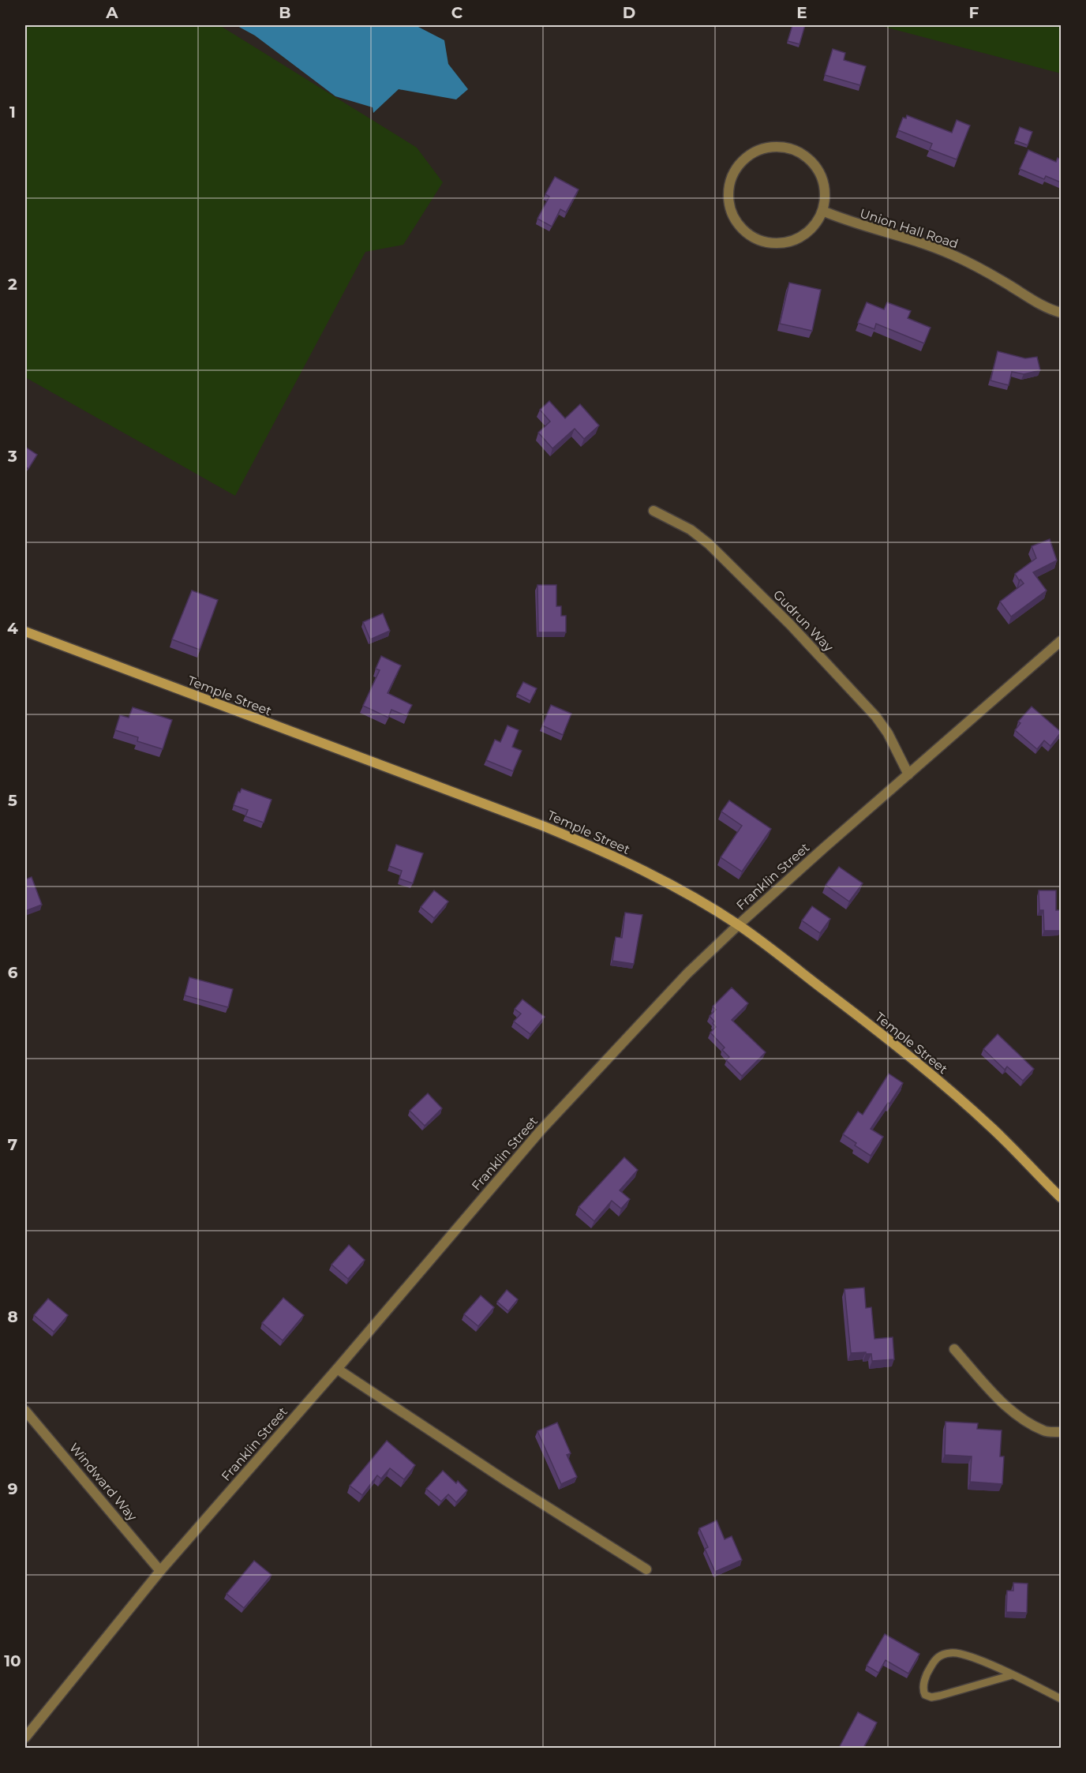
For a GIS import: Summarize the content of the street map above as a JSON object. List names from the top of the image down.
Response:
{
  "streets": {
    "main road": ["Temple Street"],
    "street": [
      "Union Hall Road",
      "Gudrun Way",
      "Franklin Street",
      "Windward Way"
    ]
  },
  "crossings": [
    ["Gudrun Way", "Franklin Street"],
    ["Temple Street", "Franklin Street"],
    ["Franklin Street", "Windward Way"]
  ],
  "grid": {
    "columns": [
      "A",
      "B",
      "C",
      "D",
      "E",
      "F"
    ],
    "rows": [
      "1",
      "2",
      "3",
      "4",
      "5",
      "6",
      "7",
      "8",
      "9",
      "10"
    ]
  }
}
